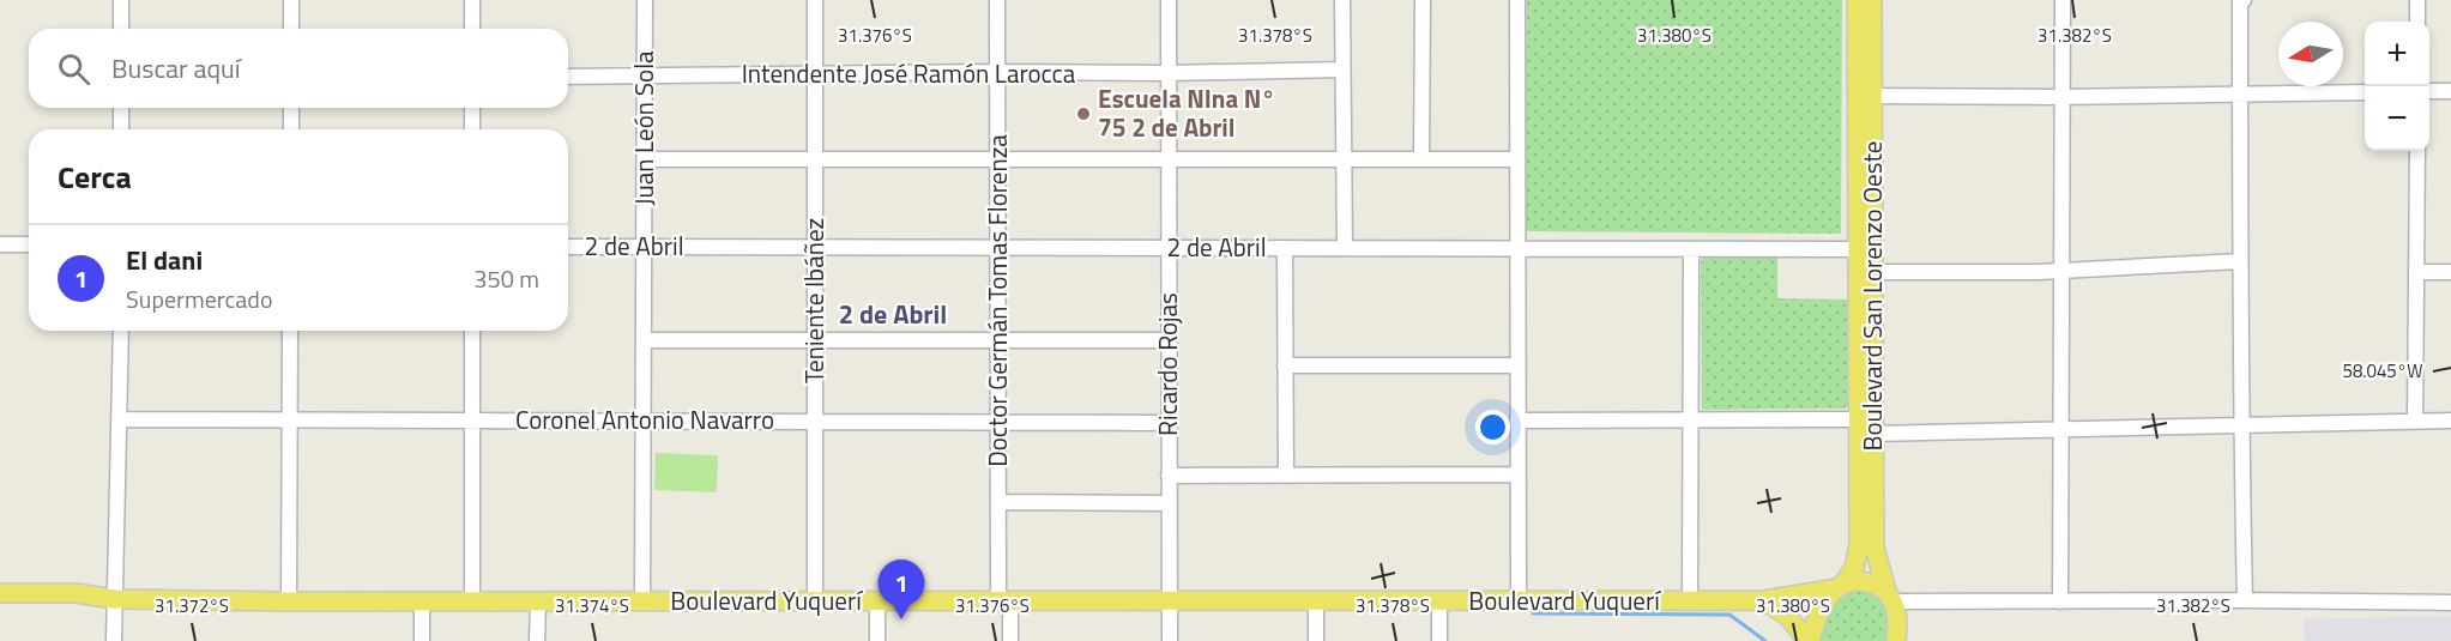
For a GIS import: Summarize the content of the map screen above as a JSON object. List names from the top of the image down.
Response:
{
  "streets": {
    "main road": ["Boulevard San Lorenzo Oeste", "Boulevard Yuquerí"],
    "street": [
      "Intendente José Ramón Larocca",
      "Juan León Sola",
      "2 de Abril",
      "Teniente Ibáñez",
      "Doctor Germán Tomas Florenza",
      "Ricardo Rojas",
      "Coronel Antonio Navarro"
    ]
  },
  "crossings": [
    ["Intendente José Ramón Larocca", "Juan León Sola"],
    ["Intendente José Ramón Larocca", "Teniente Ibáñez"],
    ["Intendente José Ramón Larocca", "Doctor Germán Tomas Florenza"],
    ["Intendente José Ramón Larocca", "Ricardo Rojas"],
    ["Juan León Sola", "2 de Abril"],
    ["Juan León Sola", "Coronel Antonio Navarro"],
    ["Juan León Sola", "Boulevard Yuquerí"],
    ["2 de Abril", "Boulevard San Lorenzo Oeste"],
    ["2 de Abril", "Teniente Ibáñez"],
    ["2 de Abril", "Doctor Germán Tomas Florenza"],
    ["2 de Abril", "Ricardo Rojas"],
    ["Boulevard San Lorenzo Oeste", "Boulevard Yuquerí"],
    ["Teniente Ibáñez", "Coronel Antonio Navarro"],
    ["Teniente Ibáñez", "Boulevard Yuquerí"],
    ["Doctor Germán Tomas Florenza", "Coronel Antonio Navarro"],
    ["Doctor Germán Tomas Florenza", "Boulevard Yuquerí"],
    ["Ricardo Rojas", "Coronel Antonio Navarro"],
    ["Ricardo Rojas", "Boulevard Yuquerí"]
  ],
  "districts": ["2 de Abril"],
  "places": ["Escuela NIna N° 75 2 de Abril"],
  "north": "left",
  "page": {
    "map_buttons": ["+", "−"],
    "search": "Buscar aquí",
    "heading": "Cerca",
    "list": [
      {
        "mark": "1",
        "name": "El dani",
        "note": "Supermercado",
        "value": "350 m"
      }
    ],
    "pins": "1"
  },
  "coordinates": [
    "31.376°S",
    "31.378°S",
    "31.380°S",
    "31.382°S",
    "58.045°W",
    "31.372°S",
    "31.374°S"
  ]
}
